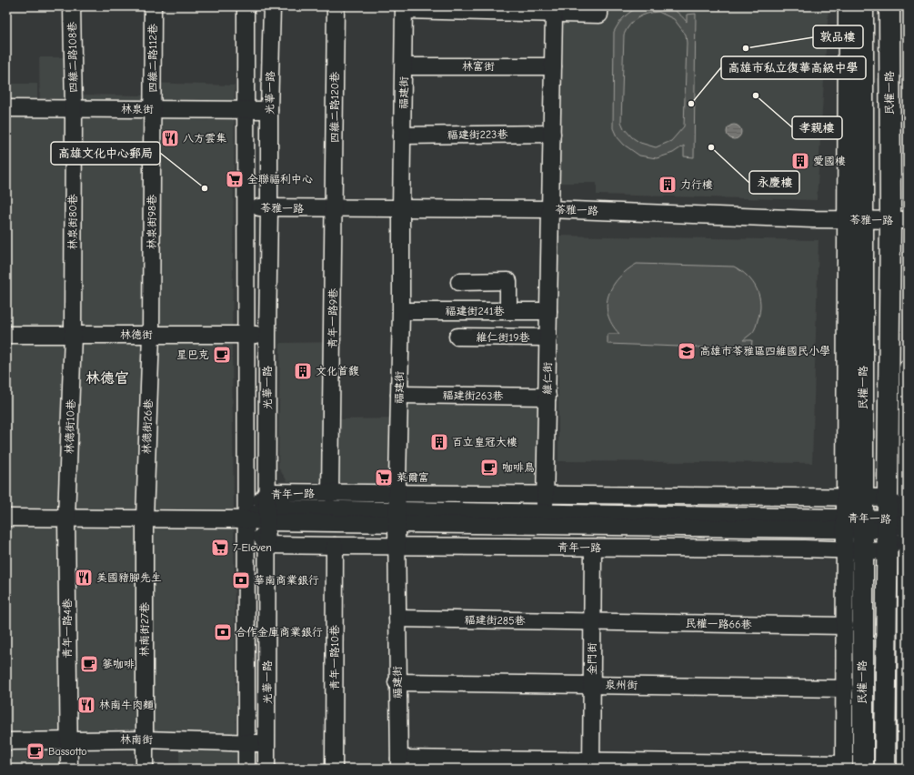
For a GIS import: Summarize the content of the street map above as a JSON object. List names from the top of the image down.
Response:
{
  "streets": {
    "main road": ["民權一路"],
    "street": [
      "四維二路108巷",
      "四維二路112巷",
      "林富街",
      "光華一路",
      "福建街",
      "四維二路120巷",
      "林泉街",
      "福建街223巷",
      "苓雅一路",
      "林泉街80巷",
      "林泉街98巷",
      "福建街241巷",
      "青年一路9巷",
      "林德街",
      "維仁街19巷",
      "維仁街",
      "福建街263巷",
      "林德街10巷",
      "林德街26巷",
      "青年一路",
      "福建街285巷",
      "民權一路66巷",
      "青年一路4巷",
      "林南街27巷",
      "青年一路10巷",
      "金門街",
      "泉州街",
      "林南街"
    ]
  },
  "crossings": [
    ["四維二路108巷", "林泉街"],
    ["四維二路108巷", "林泉街80巷"],
    ["四維二路112巷", "林泉街"],
    ["四維二路112巷", "林泉街98巷"],
    ["林富街", "福建街"],
    ["林富街", "維仁街"],
    ["光華一路", "林泉街"],
    ["光華一路", "苓雅一路"],
    ["光華一路", "林德街"],
    ["光華一路", "青年一路"],
    ["光華一路", "林南街"],
    ["福建街", "福建街223巷"],
    ["福建街", "苓雅一路"],
    ["福建街", "福建街241巷"],
    ["福建街", "福建街263巷"],
    ["福建街", "青年一路"],
    ["福建街", "福建街285巷"],
    ["福建街", "泉州街"],
    ["民權一路", "苓雅一路"],
    ["民權一路", "青年一路"],
    ["民權一路", "民權一路66巷"],
    ["民權一路", "泉州街"],
    ["四維二路120巷", "苓雅一路"],
    ["四維二路120巷", "青年一路9巷"],
    ["林泉街", "林泉街80巷"],
    ["林泉街", "林泉街98巷"],
    ["福建街223巷", "維仁街"],
    ["苓雅一路", "青年一路9巷"],
    ["苓雅一路", "維仁街"],
    ["林泉街80巷", "林德街"],
    ["林泉街80巷", "林德街10巷"],
    ["林泉街98巷", "林德街"],
    ["林泉街98巷", "林德街26巷"],
    ["福建街241巷", "維仁街"],
    ["青年一路9巷", "青年一路"],
    ["林德街", "林德街10巷"],
    ["林德街", "林德街26巷"],
    ["維仁街19巷", "維仁街"],
    ["維仁街", "福建街263巷"],
    ["維仁街", "青年一路"],
    ["林德街10巷", "青年一路"],
    ["林德街10巷", "青年一路4巷"],
    ["林德街26巷", "青年一路"],
    ["林德街26巷", "林南街27巷"],
    ["青年一路", "青年一路4巷"],
    ["青年一路", "林南街27巷"],
    ["青年一路", "青年一路10巷"],
    ["青年一路", "金門街"],
    ["福建街285巷", "民權一路66巷"],
    ["福建街285巷", "金門街"],
    ["民權一路66巷", "金門街"],
    ["青年一路4巷", "林南街"],
    ["林南街27巷", "林南街"],
    ["金門街", "泉州街"]
  ],
  "districts": ["林德官"],
  "places": {
    "other": [
      "敦品樓",
      "孝親樓",
      "高雄市私立復華高級中學",
      "永慶樓",
      "高雄文化中心郵局"
    ],
    "restaurant": ["八方雲集", "美國豬腳先生", "林南牛肉麵"],
    "building": [
      "愛國樓",
      "力行樓",
      "文化首馥",
      "百立皇冠大樓"
    ],
    "supermarket": ["全聯福利中心", "萊爾富", "7-Eleven"],
    "school or university": ["高雄市苓雅區四維國民小學"],
    "cafe": [
      "星巴克",
      "咖啡鳥",
      "篸咖啡",
      "Bassotto"
    ],
    "bank": ["華南商業銀行", "合作金庫商業銀行"]
  }
}
